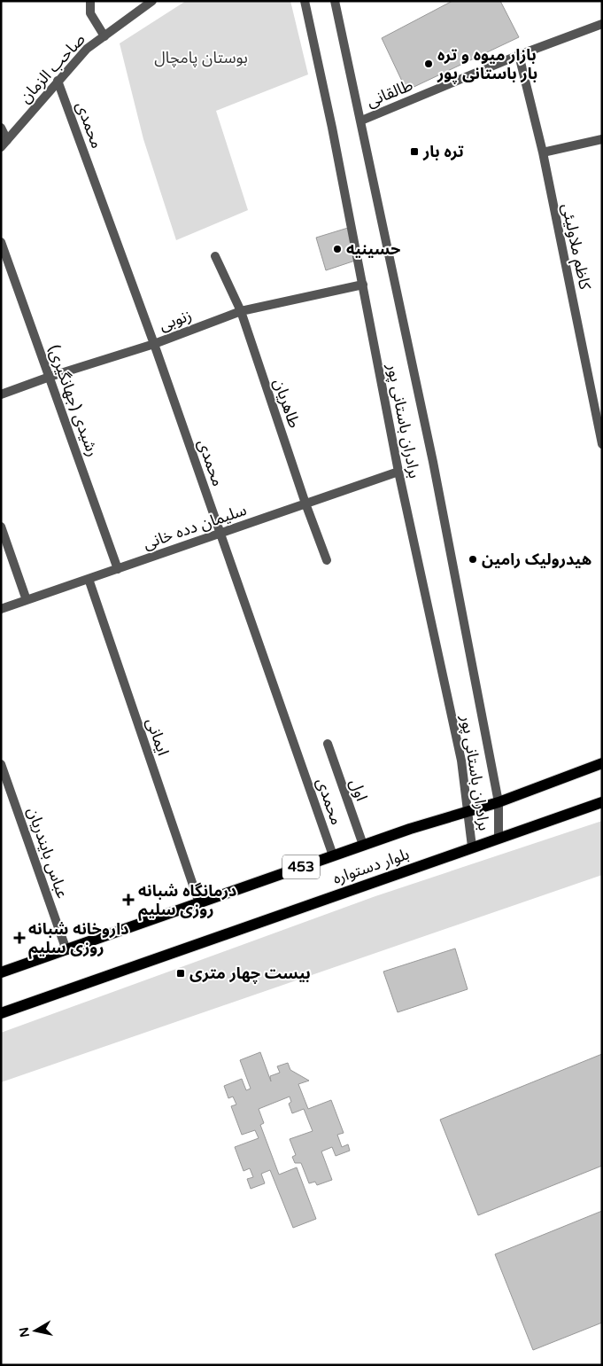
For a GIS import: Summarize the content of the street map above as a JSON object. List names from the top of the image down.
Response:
{
  "streets": {
    "main road": ["بلوار دستواره", "453"],
    "street": [
      "صاحب الزمان",
      "طالقانی",
      "محمدی",
      "کاظم ملاولیئی",
      "زنوبی",
      "رشیدی (جهانگیری)",
      "طاهریان",
      "برادران باستانی پور",
      "سلیمان دده خانی",
      "ایمانی",
      "اول",
      "عباس بایندریان"
    ]
  },
  "crossings": [
    ["صاحب الزمان", "محمدی"],
    ["طالقانی", "کاظم ملاولیئی"],
    ["طالقانی", "برادران باستانی پور"],
    ["محمدی", "زنوبی"],
    ["محمدی", "سلیمان دده خانی"],
    ["محمدی", "بلوار دستواره"],
    ["زنوبی", "رشیدی (جهانگیری)"],
    ["زنوبی", "طاهریان"],
    ["زنوبی", "برادران باستانی پور"],
    ["رشیدی (جهانگیری)", "سلیمان دده خانی"],
    ["طاهریان", "سلیمان دده خانی"],
    ["برادران باستانی پور", "سلیمان دده خانی"],
    ["برادران باستانی پور", "بلوار دستواره"],
    ["سلیمان دده خانی", "ایمانی"],
    ["ایمانی", "بلوار دستواره"],
    ["اول", "بلوار دستواره"],
    ["عباس بایندریان", "بلوار دستواره"]
  ],
  "parks": ["بوستان پامچال"],
  "places": {
    "other": ["بازار میوه و تره بار باستانی پور", "حسینیه", "هیدرولیک رامین"],
    "transit": ["تره بار", "بیست چهار متری"],
    "health": ["درمانگاه شبانه روزی سلیم", "داروخانه شبانه روزی سلیم"]
  },
  "north": "left"
}
